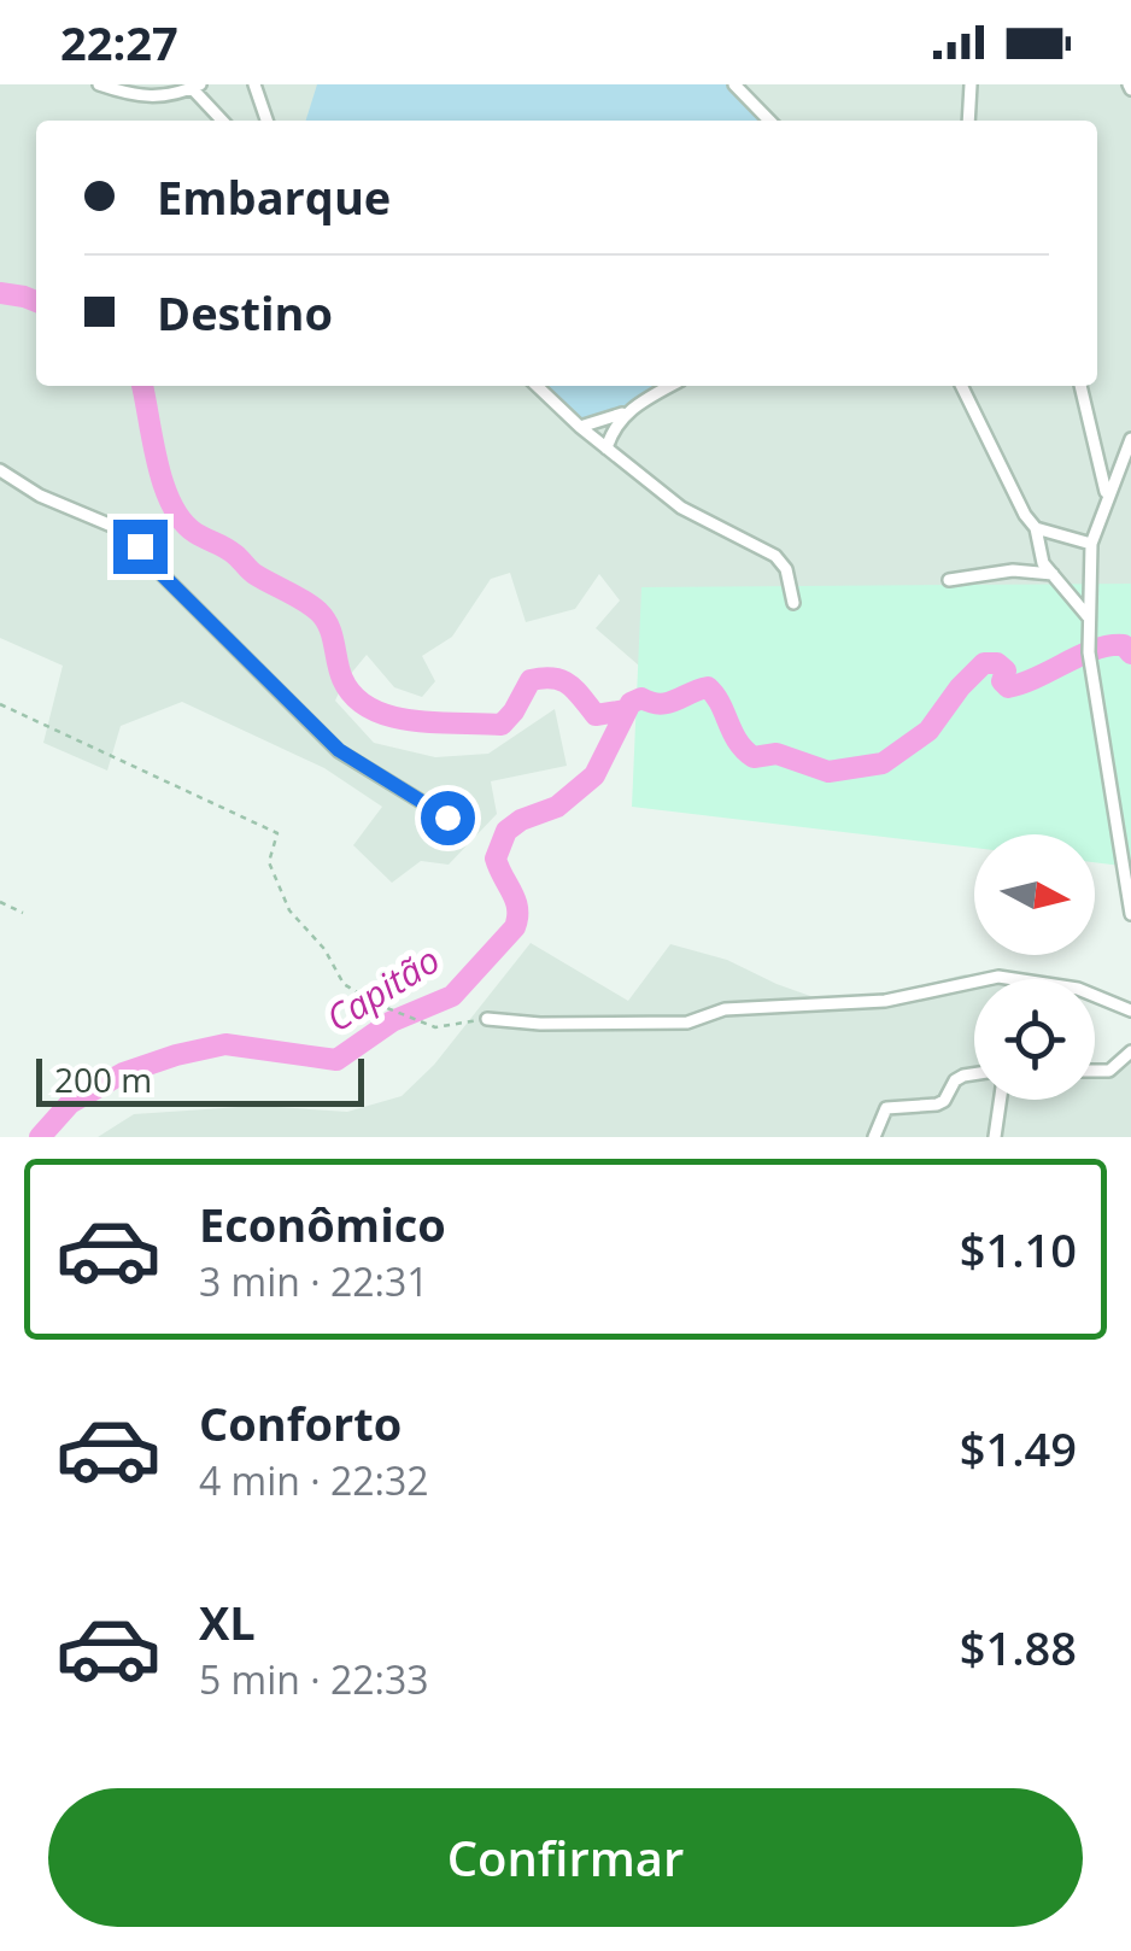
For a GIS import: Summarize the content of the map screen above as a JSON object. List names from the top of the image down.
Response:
{
  "water": ["Capitão"],
  "scale_bar": "200 m",
  "north": "right",
  "page": {
    "status": "22:27",
    "banner": ["Embarque", "Destino"],
    "scale": "200 m",
    "list": [
      {
        "name": "Econômico",
        "note": "3 min · 22:31",
        "value": "$1.10"
      },
      {
        "name": "Conforto",
        "note": "4 min · 22:32",
        "value": "$1.49"
      },
      {
        "name": "XL",
        "note": "5 min · 22:33",
        "value": "$1.88"
      }
    ],
    "buttons": "Confirmar"
  }
}
